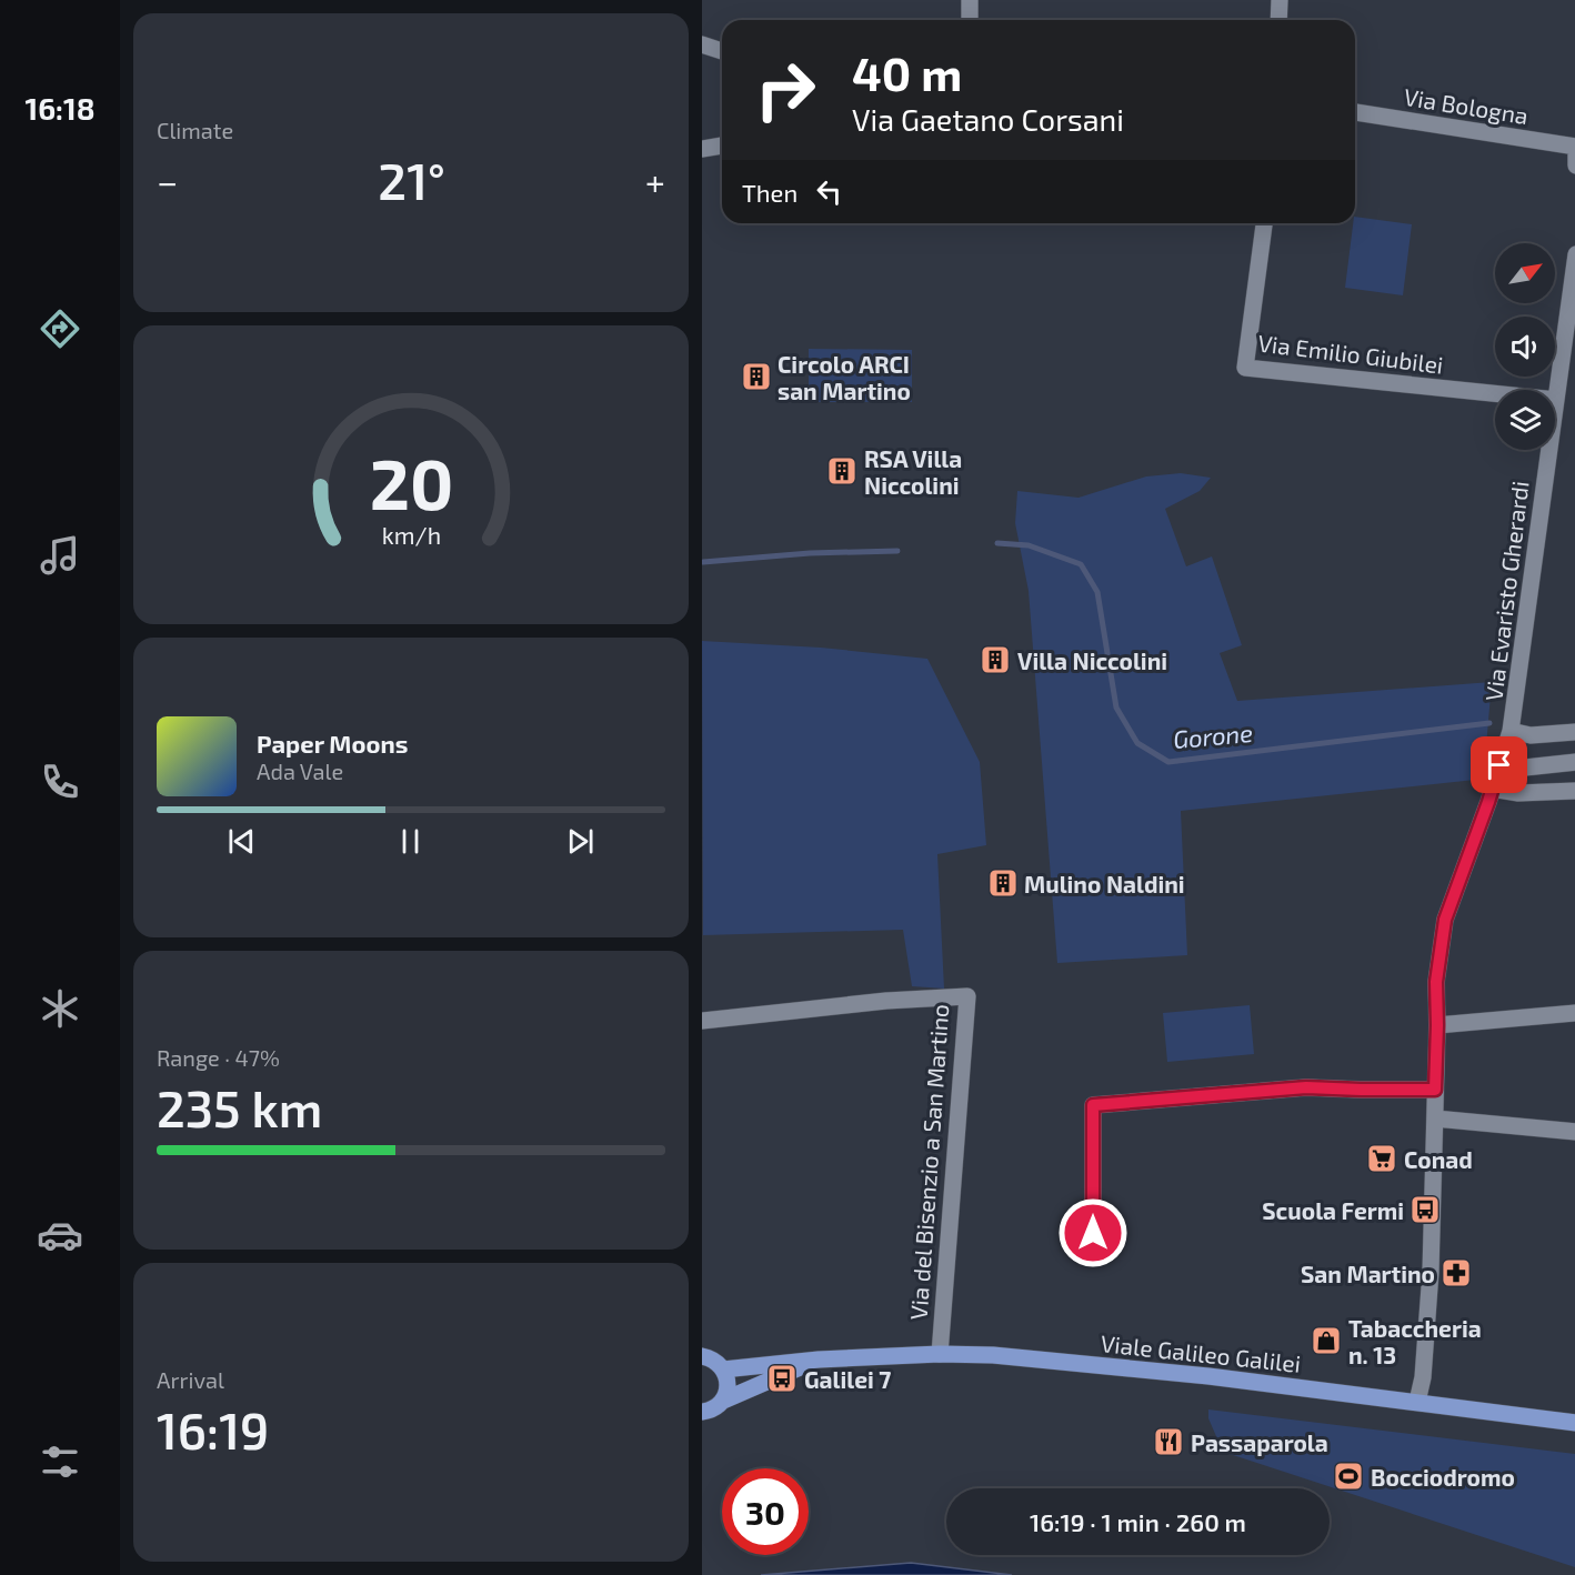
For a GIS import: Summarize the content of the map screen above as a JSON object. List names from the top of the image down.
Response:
{
  "streets": {
    "main road": ["Viale Galileo Galilei"],
    "street": [
      "Via Bologna",
      "Via Emilio Giubilei",
      "Via Evaristo Gherardi",
      "Via del Bisenzio a San Martino"
    ]
  },
  "crossings": [
    ["Via Emilio Giubilei", "Via Evaristo Gherardi"],
    ["Via Evaristo Gherardi", "Viale Galileo Galilei"],
    ["Via del Bisenzio a San Martino", "Viale Galileo Galilei"]
  ],
  "water": ["Gorone"],
  "places": {
    "building": [
      "Circolo ARCI san Martino",
      "RSA Villa Niccolini",
      "Villa Niccolini",
      "Mulino Naldini"
    ],
    "supermarket": ["Conad"],
    "bus stop": ["Scuola Fermi", "Galilei 7"],
    "pharmacy": ["San Martino"],
    "shop": ["Tabaccheria n. 13"],
    "restaurant": ["Passaparola"],
    "sports": ["Bocciodromo"]
  },
  "north": "top right",
  "page": {
    "tabs": "16:18",
    "tile": [
      "Climate",
      ["Range · 47%", "235 km"],
      ["Arrival", "16:19"]
    ],
    "turn": ["40 m", "Via Gaetano Corsani"],
    "heat": ["−", "21°", "+"],
    "then": "Then",
    "song": ["Paper Moons", "Ada Vale"],
    "limit": "30",
    "trip": "16:19 · 1 min · 260 m",
    "gauge": ["20", "km/h"]
  }
}
